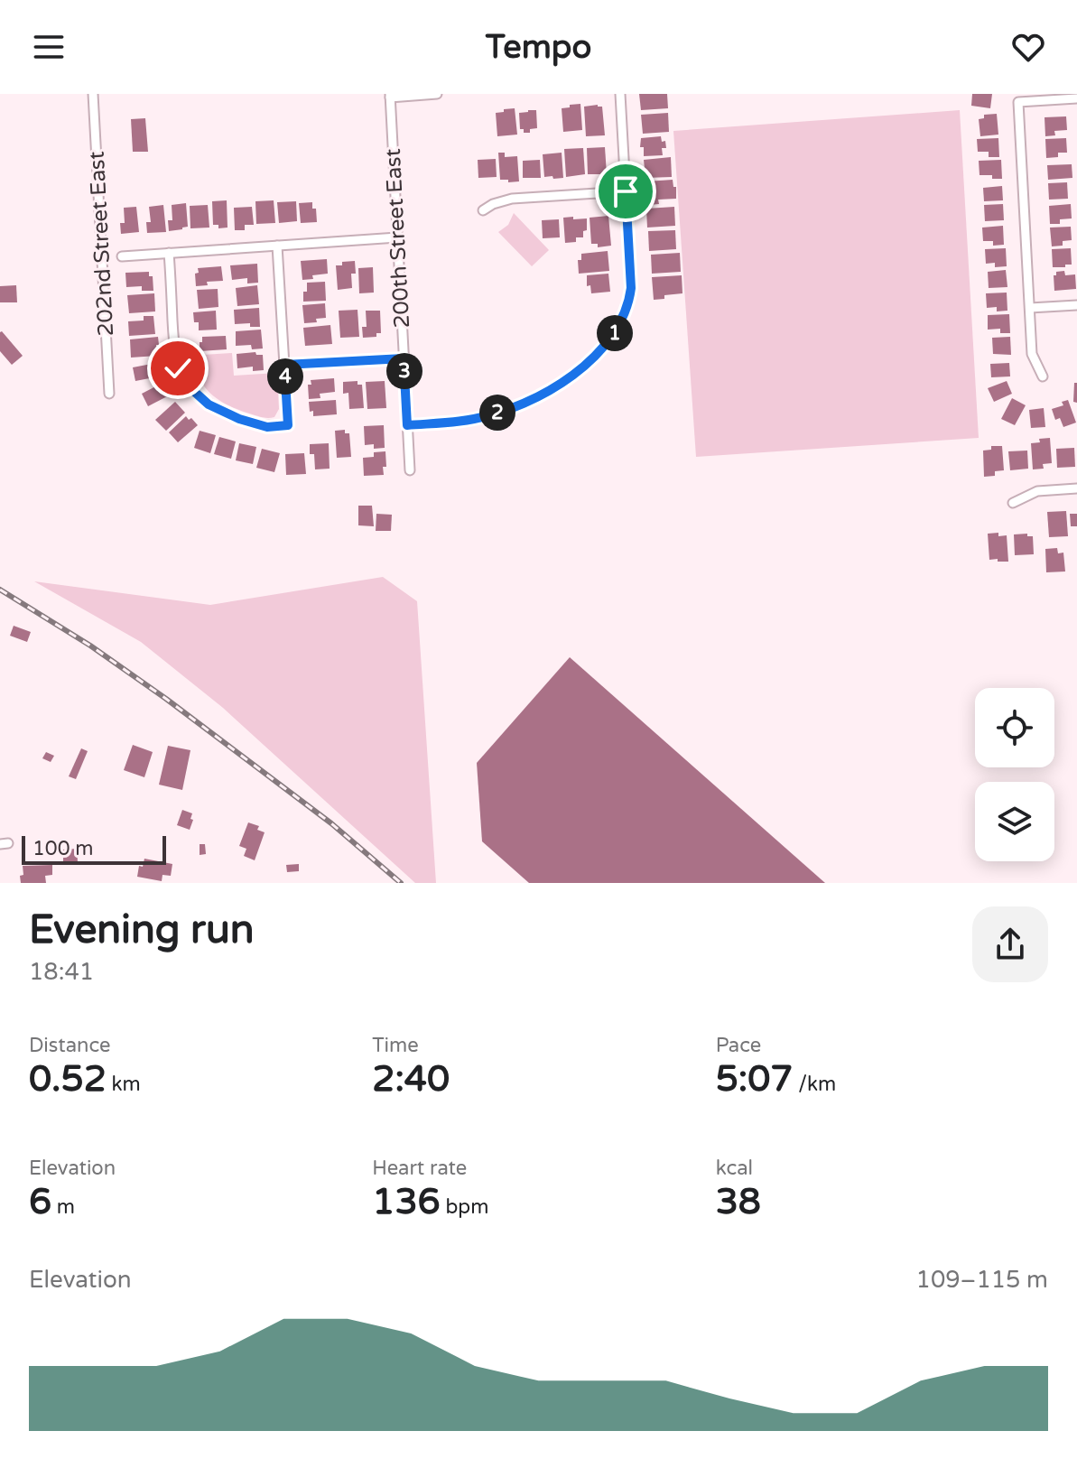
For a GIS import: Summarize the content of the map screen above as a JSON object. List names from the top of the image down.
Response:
{
  "streets": {
    "street": ["200th Street East", "202nd Street East"]
  },
  "scale_bar": "100 m",
  "page": {
    "header": "Tempo",
    "pins": [
      "1",
      "3",
      "4",
      "2"
    ],
    "scale": "100 m",
    "heading": ["Evening run", "18:41"],
    "stats": [
      ["Distance", "0.52 km"],
      ["Time", "2:40"],
      ["Pace", "5:07 /km"],
      ["Elevation", "6 m"],
      ["Heart rate", "136 bpm"],
      ["kcal", "38"]
    ],
    "chart": ["Elevation", "109–115 m"]
  }
}
